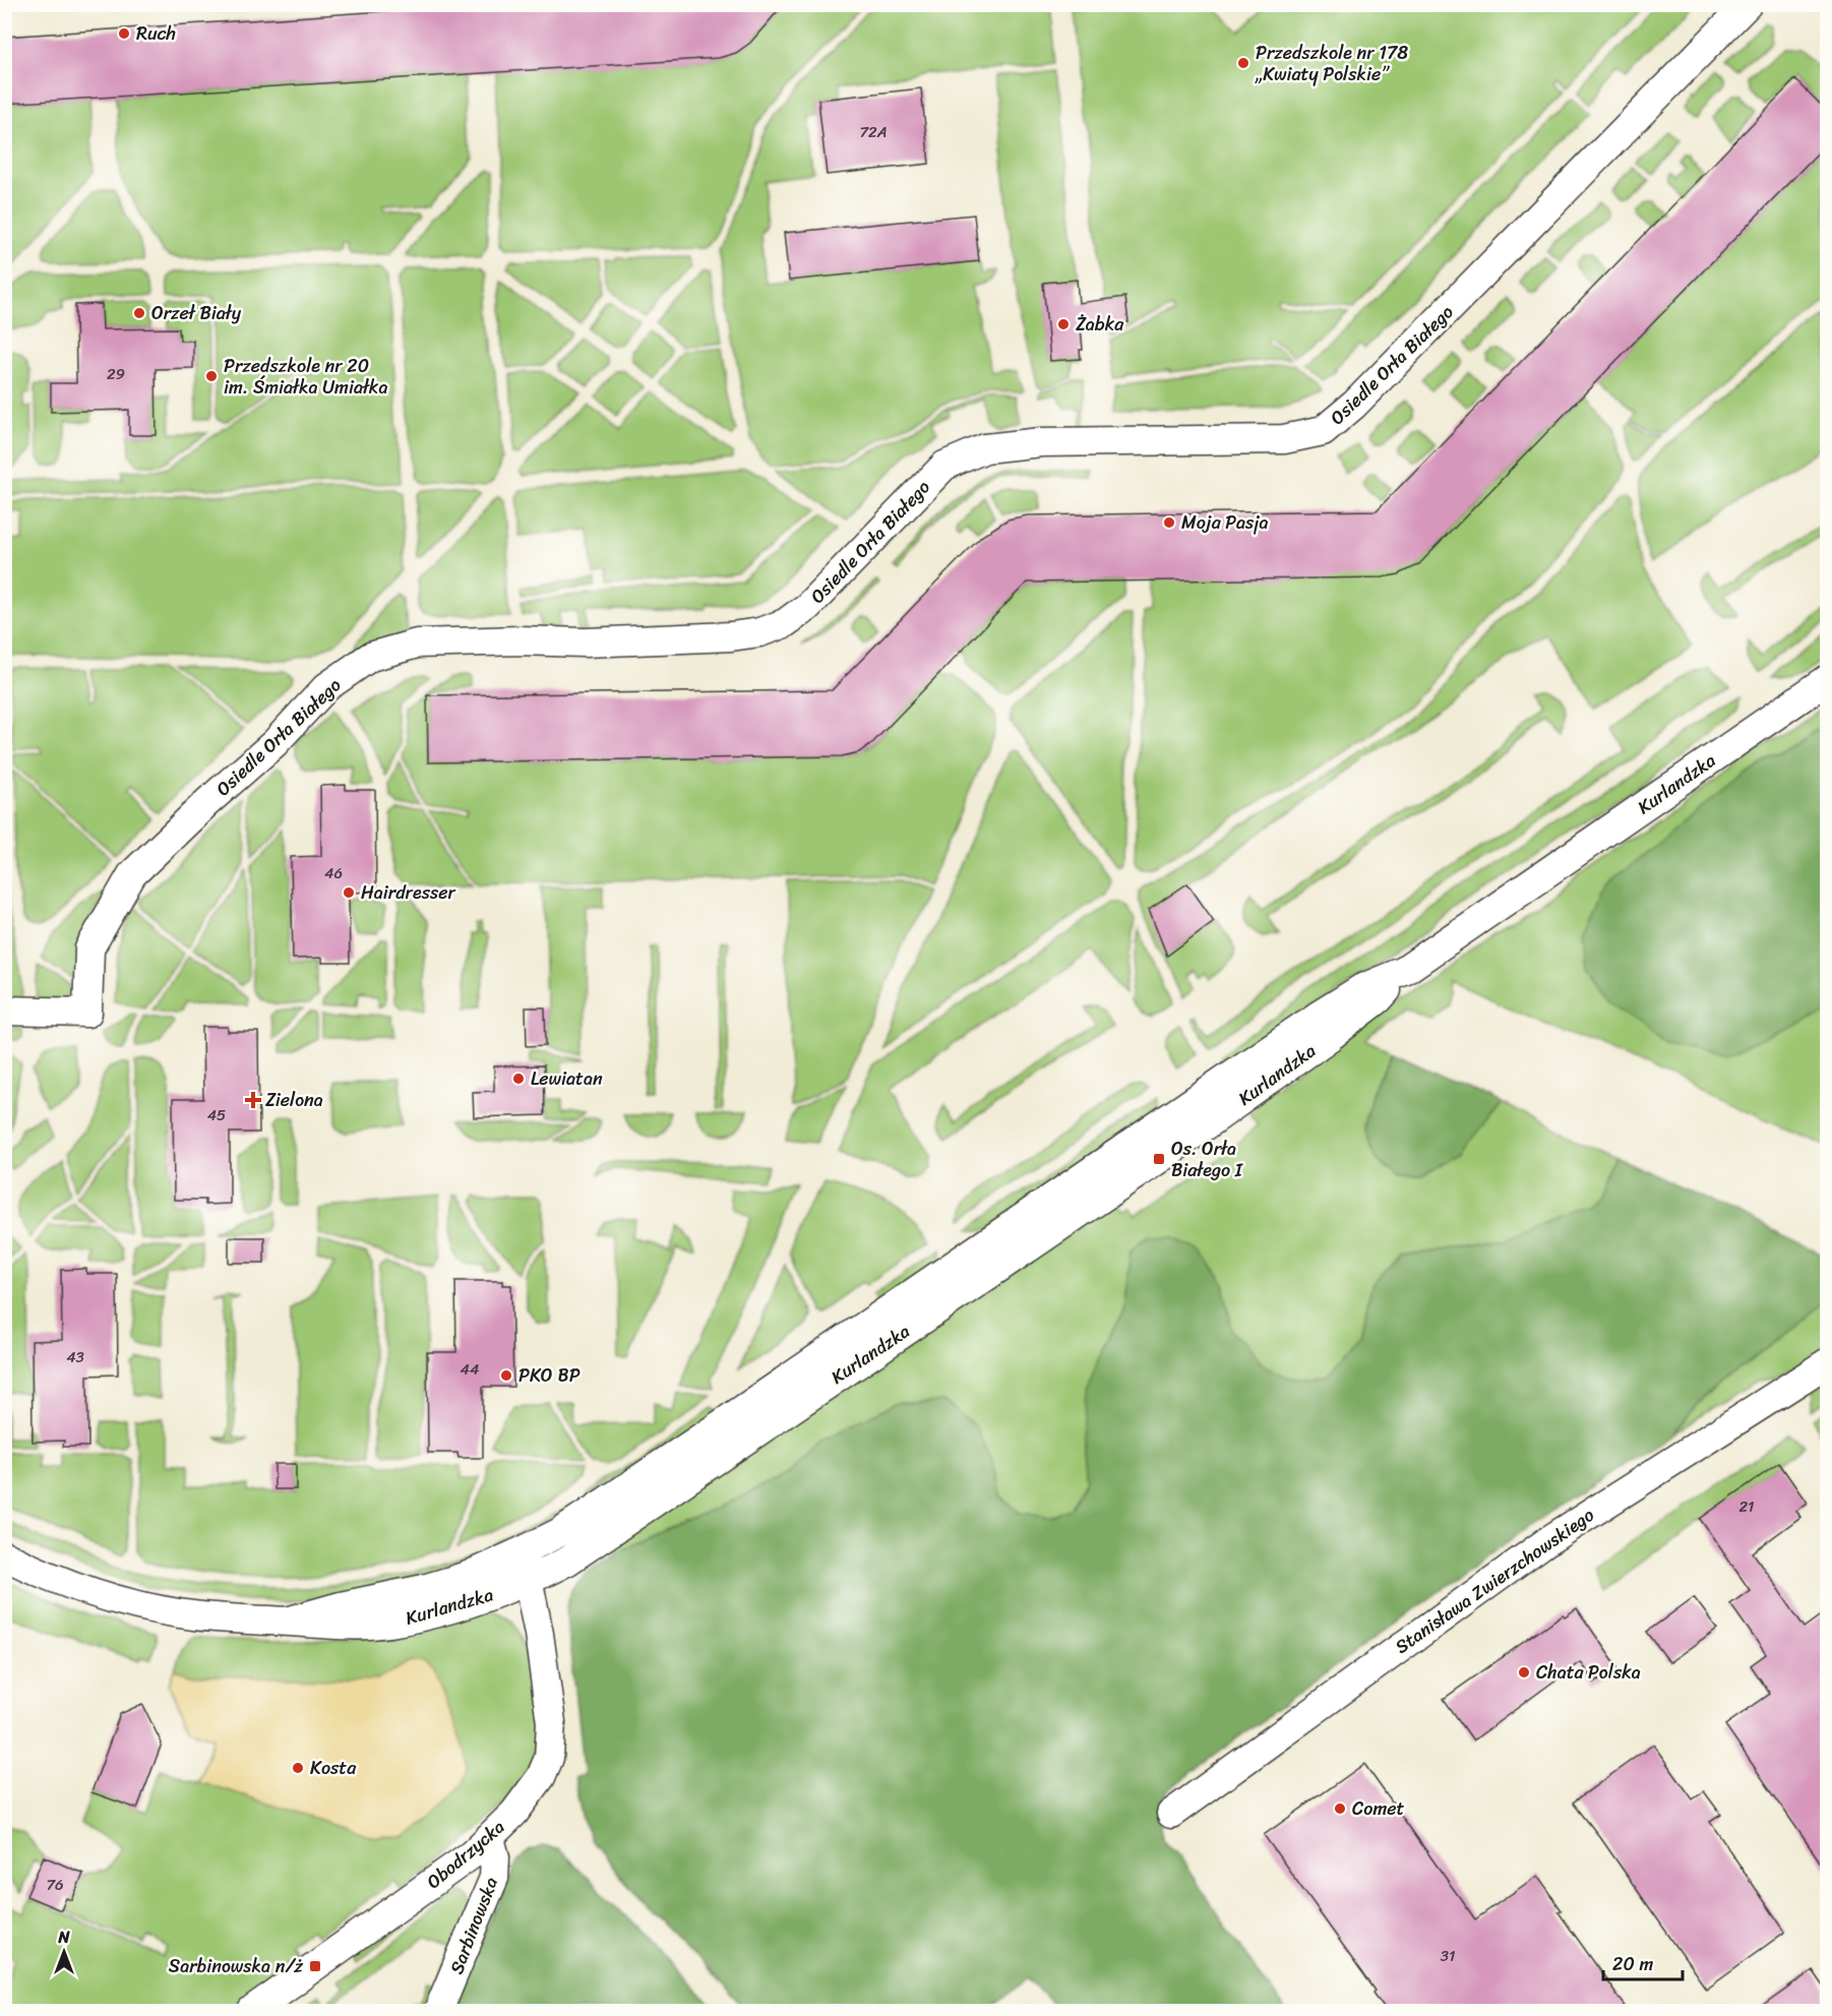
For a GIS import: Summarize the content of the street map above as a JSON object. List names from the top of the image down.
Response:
{
  "streets": {
    "street": [
      "Osiedle Orła Białego",
      "Kurlandzka",
      "Stanisława Zwierzchowskiego",
      "Obodrzycka",
      "Sarbinowska"
    ]
  },
  "crossings": [
    ["Kurlandzka", "Obodrzycka"],
    ["Obodrzycka", "Sarbinowska"]
  ],
  "places": {
    "other": [
      "Ruch",
      "Przedszkole nr 178 „Kwiaty Polskie”",
      "Orzeł Biały",
      "Żabka",
      "Przedszkole nr 20 im. Śmiałka Umiałka",
      "Moja Pasja",
      "Hairdresser",
      "Lewiatan",
      "PKO BP",
      "Chata Polska",
      "Kosta",
      "Comet"
    ],
    "health": ["Zielona"],
    "transit": ["Os. Orła Białego I", "Sarbinowska n/ż"]
  },
  "house_numbers": [
    "72A",
    "29",
    "46",
    "45",
    "43",
    "44",
    "21",
    "76",
    "31"
  ],
  "scale_bar": "20 m",
  "north": "top"
}
